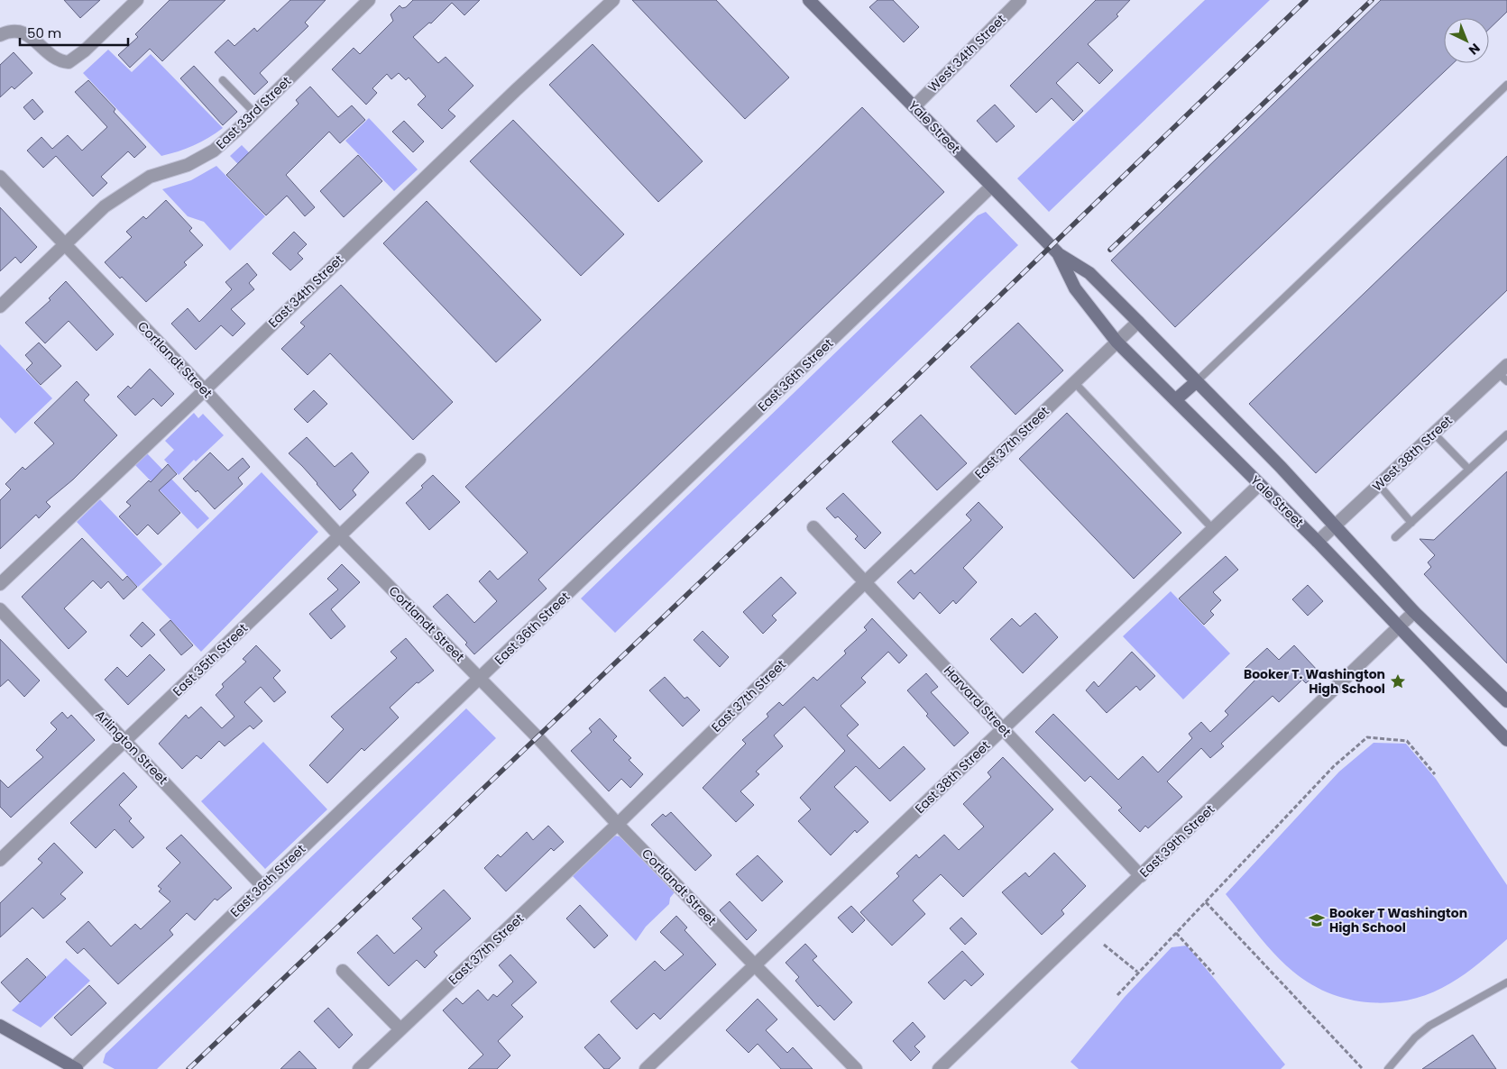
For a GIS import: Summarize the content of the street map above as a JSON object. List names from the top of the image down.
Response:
{
  "streets": {
    "main road": ["Yale Street"],
    "street": [
      "West 34th Street",
      "East 33rd Street",
      "East 34th Street",
      "Cortlandt Street",
      "East 36th Street",
      "East 37th Street",
      "West 38th Street",
      "East 35th Street",
      "Harvard Street",
      "Arlington Street",
      "East 38th Street",
      "East 39th Street"
    ]
  },
  "crossings": [
    ["West 34th Street", "Yale Street"],
    ["East 33rd Street", "Cortlandt Street"],
    ["Yale Street", "East 36th Street"],
    ["Yale Street", "East 37th Street"],
    ["Yale Street", "West 38th Street"],
    ["Yale Street", "East 38th Street"],
    ["Yale Street", "East 39th Street"],
    ["East 34th Street", "Cortlandt Street"],
    ["Cortlandt Street", "East 36th Street"],
    ["Cortlandt Street", "East 37th Street"],
    ["Cortlandt Street", "East 35th Street"],
    ["Cortlandt Street", "East 38th Street"],
    ["East 36th Street", "Arlington Street"],
    ["East 37th Street", "Harvard Street"],
    ["East 35th Street", "Arlington Street"],
    ["Harvard Street", "East 38th Street"],
    ["Harvard Street", "East 39th Street"]
  ],
  "places": {
    "place": ["Booker T. Washington High School"],
    "school or university": ["Booker T Washington High School"]
  },
  "scale_bar": "50 m",
  "north": "bottom right"
}
